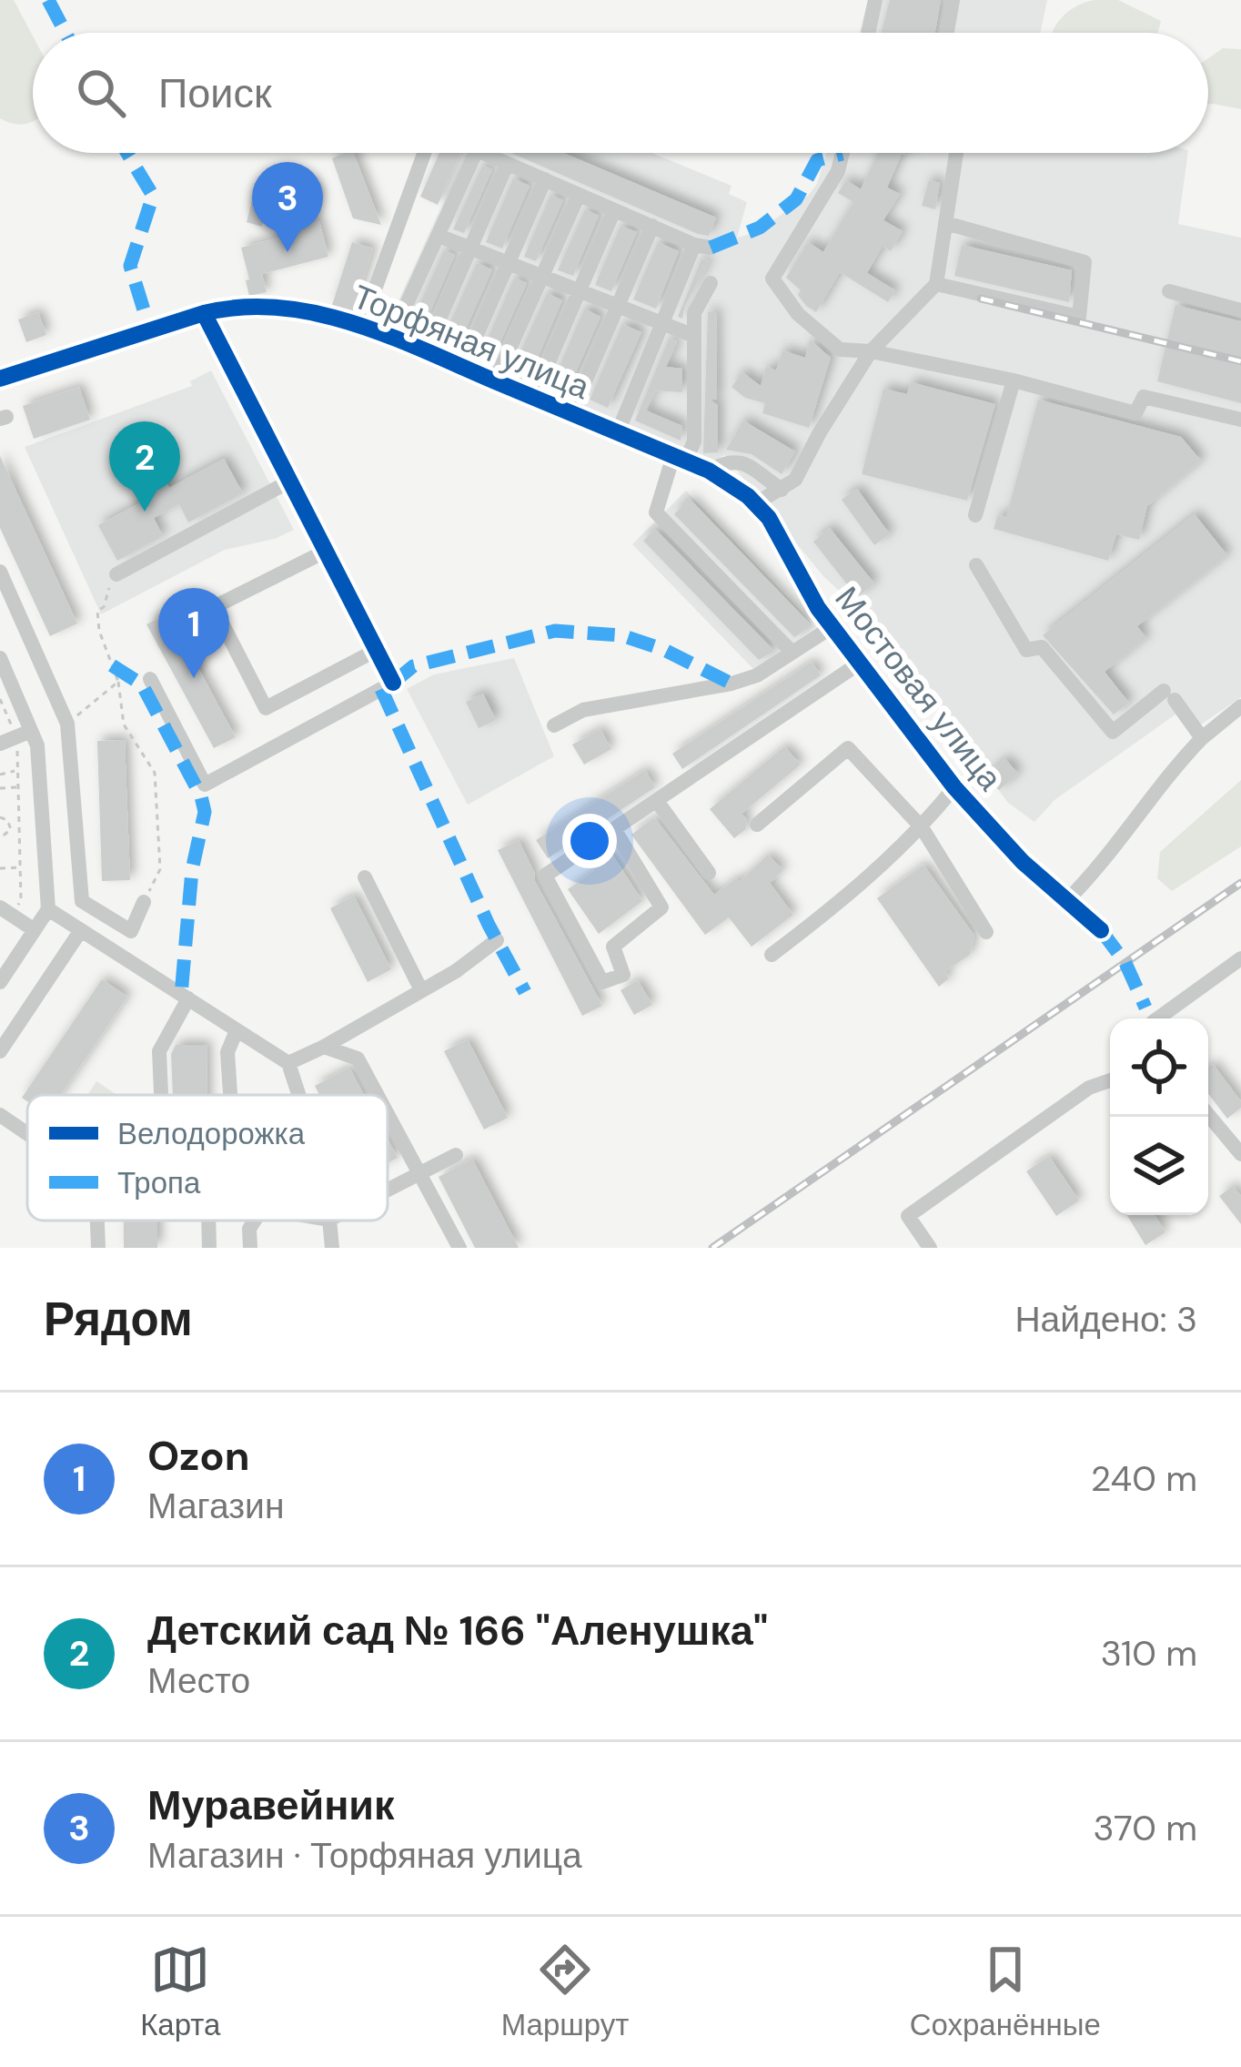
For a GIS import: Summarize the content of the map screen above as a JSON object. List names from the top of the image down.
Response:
{
  "streets": {
    "street": ["Торфяная улица", "Мостовая улица"]
  },
  "crossings": [
    ["Торфяная улица", "Мостовая улица"]
  ],
  "legend": ["Велодорожка", "Тропа"],
  "page": {
    "search": "Поиск",
    "pins": ["3", "2", "1"],
    "heading": ["Рядом", "Найдено: 3"],
    "list": [
      {
        "mark": "1",
        "name": "Ozon",
        "note": "Магазин",
        "value": "240 m"
      },
      {
        "mark": "2",
        "name": "Детский сад № 166 \"Аленушка\"",
        "note": "Место",
        "value": "310 m"
      },
      {
        "mark": "3",
        "name": "Муравейник",
        "note": "Магазин · Торфяная улица",
        "value": "370 m"
      }
    ],
    "nav": ["Карта", "Маршрут", "Сохранённые"]
  }
}
